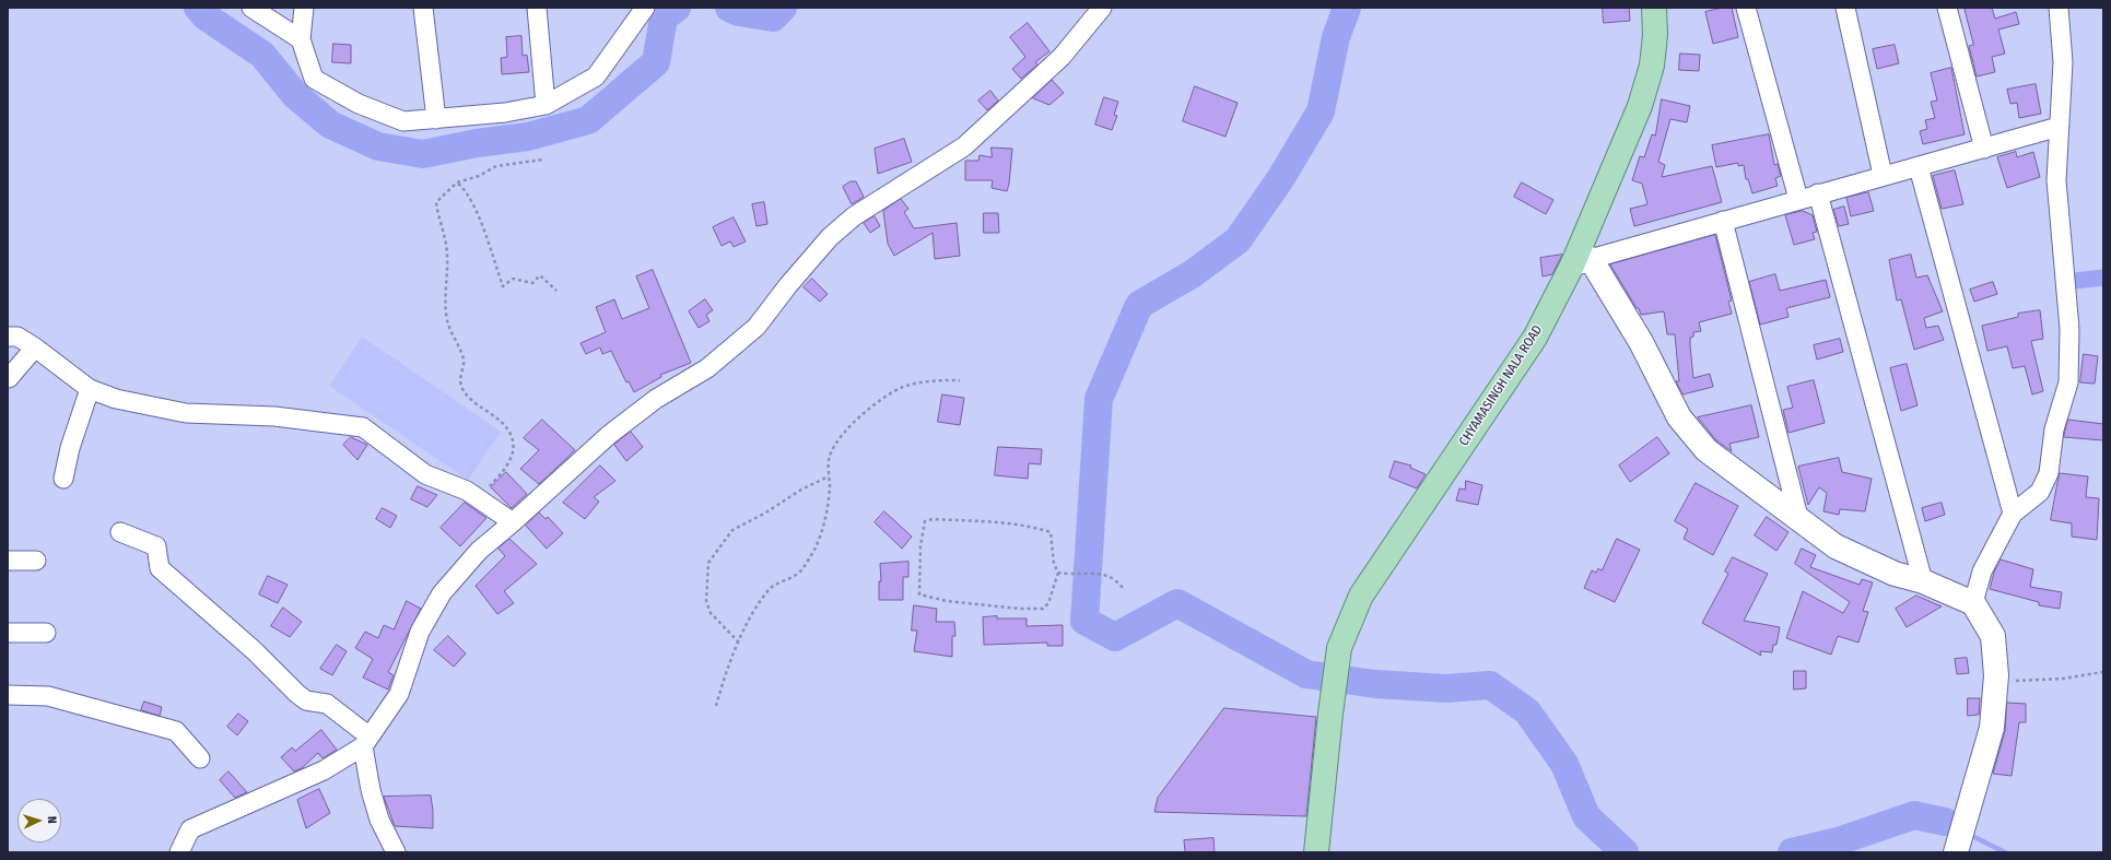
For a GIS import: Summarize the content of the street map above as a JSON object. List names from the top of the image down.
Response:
{
  "streets": {
    "main road": ["CHYAMASINGH NALA ROAD"]
  },
  "north": "right"
}
